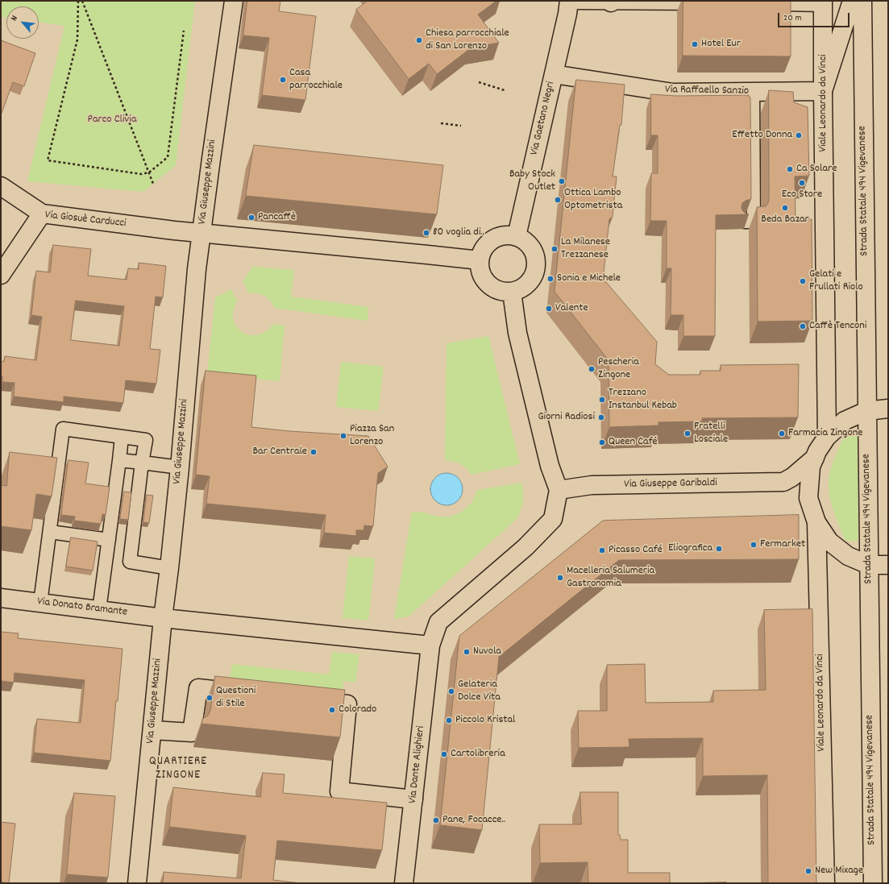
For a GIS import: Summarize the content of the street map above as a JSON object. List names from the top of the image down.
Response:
{
  "streets": {
    "street": [
      "Via Raffaello Sanzio",
      "Viale Leonardo da Vinci",
      "Via Gaetano Negri",
      "Via Giuseppe Mazzini",
      "Strada Statale 494 Vigevanese",
      "Via Giosuè Carducci",
      "Via Giuseppe Garibaldi",
      "Via Donato Bramante",
      "Via Dante Alighieri"
    ]
  },
  "crossings": [
    ["Via Raffaello Sanzio", "Viale Leonardo da Vinci"],
    ["Via Raffaello Sanzio", "Via Gaetano Negri"],
    ["Via Giuseppe Mazzini", "Via Giosuè Carducci"],
    ["Via Giuseppe Mazzini", "Via Donato Bramante"]
  ],
  "districts": ["QUARTIERE ZINGONE"],
  "parks": ["Parco Clivia"],
  "places": [
    "Chiesa parrocchiale di San Lorenzo",
    "Hotel Eur",
    "Casa parrocchiale",
    "Effetto Donna",
    "Ca Solare",
    "Baby Stock Outlet",
    "Eco Store",
    "Ottica Lambo Optometrista",
    "Beda Bazar",
    "Pancaffè",
    "80 voglia di..",
    "La Milanese Trezzanese",
    "Sonia e Michele",
    "Gelati e Frullati Riolo",
    "Valente",
    "Caffè Tenconi",
    "Pescheria Zingone",
    "Trezzano Instanbul Kebab",
    "Giorni Radiosi",
    "Fratelli Losciale",
    "Farmacia Zingone",
    "Piazza San Lorenzo",
    "Queen Café",
    "Bar Centrale",
    "Fermarket",
    "Eliografica",
    "Picasso Café",
    "Macelleria Salumeria Gastronomia",
    "Nuvola",
    "Gelateria Dolce Vita",
    "Questioni di Stile",
    "Colorado",
    "Piccolo Kristal",
    "Cartolibreria",
    "Pane, Focacce..",
    "New Mixage"
  ],
  "scale_bar": "20 m",
  "north": "top left"
}
